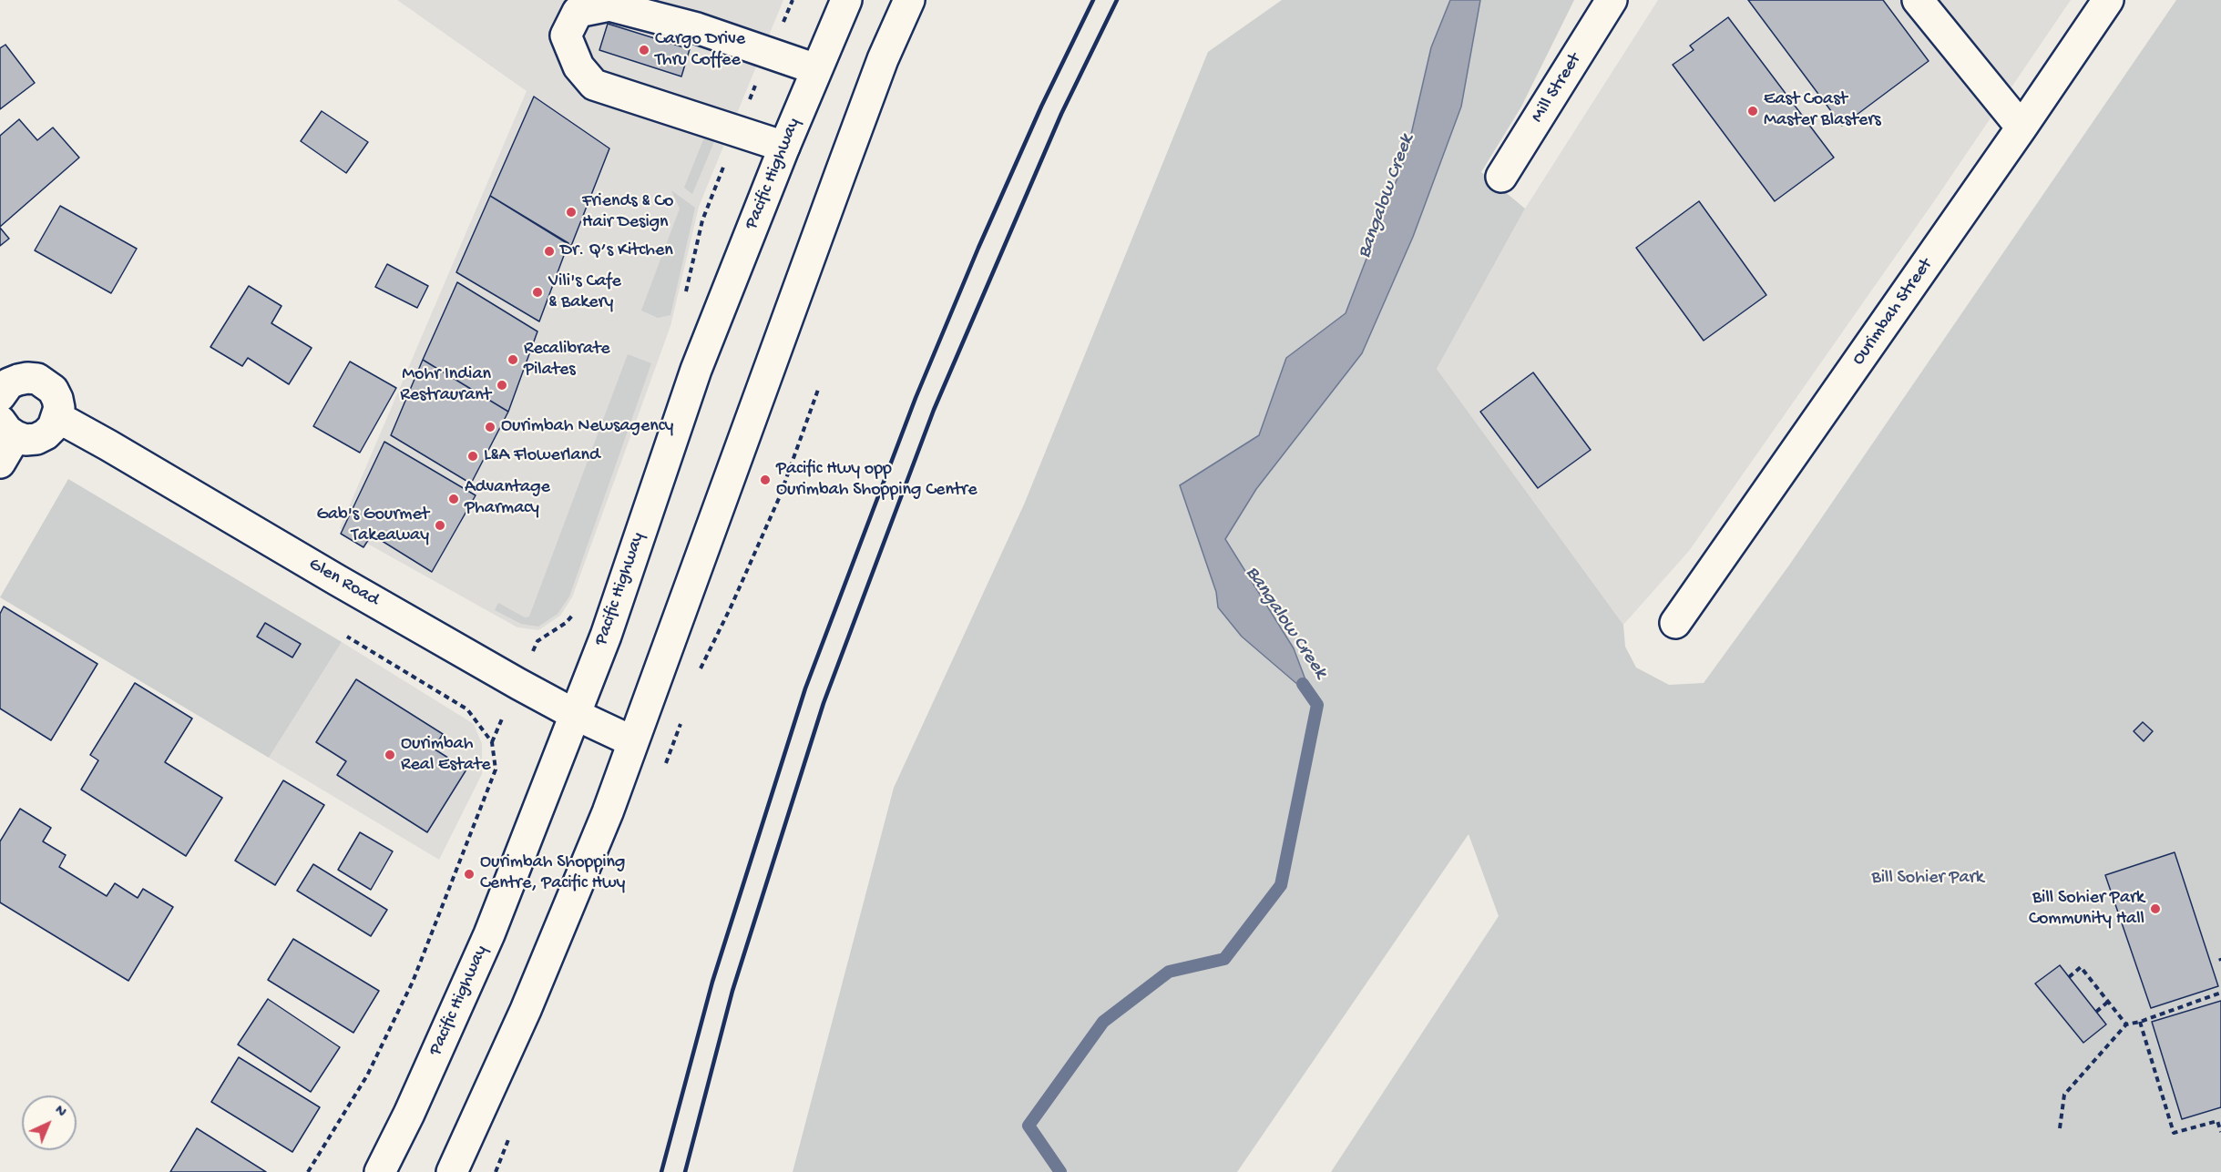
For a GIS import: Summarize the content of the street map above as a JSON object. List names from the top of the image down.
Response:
{
  "streets": {
    "main road": [
      "Mill Street",
      "Pacific Highway",
      "Ourimbah Street",
      "Glen Road"
    ]
  },
  "crossings": [
    ["Pacific Highway", "Glen Road"]
  ],
  "water": ["Bangalow Creek"],
  "parks": ["Bill Sohier Park"],
  "places": [
    "Cargo Drive Thru Coffee",
    "East Coast Master Blasters",
    "Friends & Co Hair Design",
    "Dr. Q’s Kitchen",
    "Vili's Cafe & Bakery",
    "Recalibrate Pilates",
    "Mohr Indian Restraurant",
    "Ourimbah Newsagency",
    "L&A Flowerland",
    "Pacific Hwy opp Ourimbah Shopping Centre",
    "Advantage Pharmacy",
    "Gab's Gourmet Takeaway",
    "Ourimbah Real Estate",
    "Ourimbah Shopping Centre, Pacific Hwy",
    "Bill Sohier Park Community Hall"
  ],
  "north": "top right"
}
